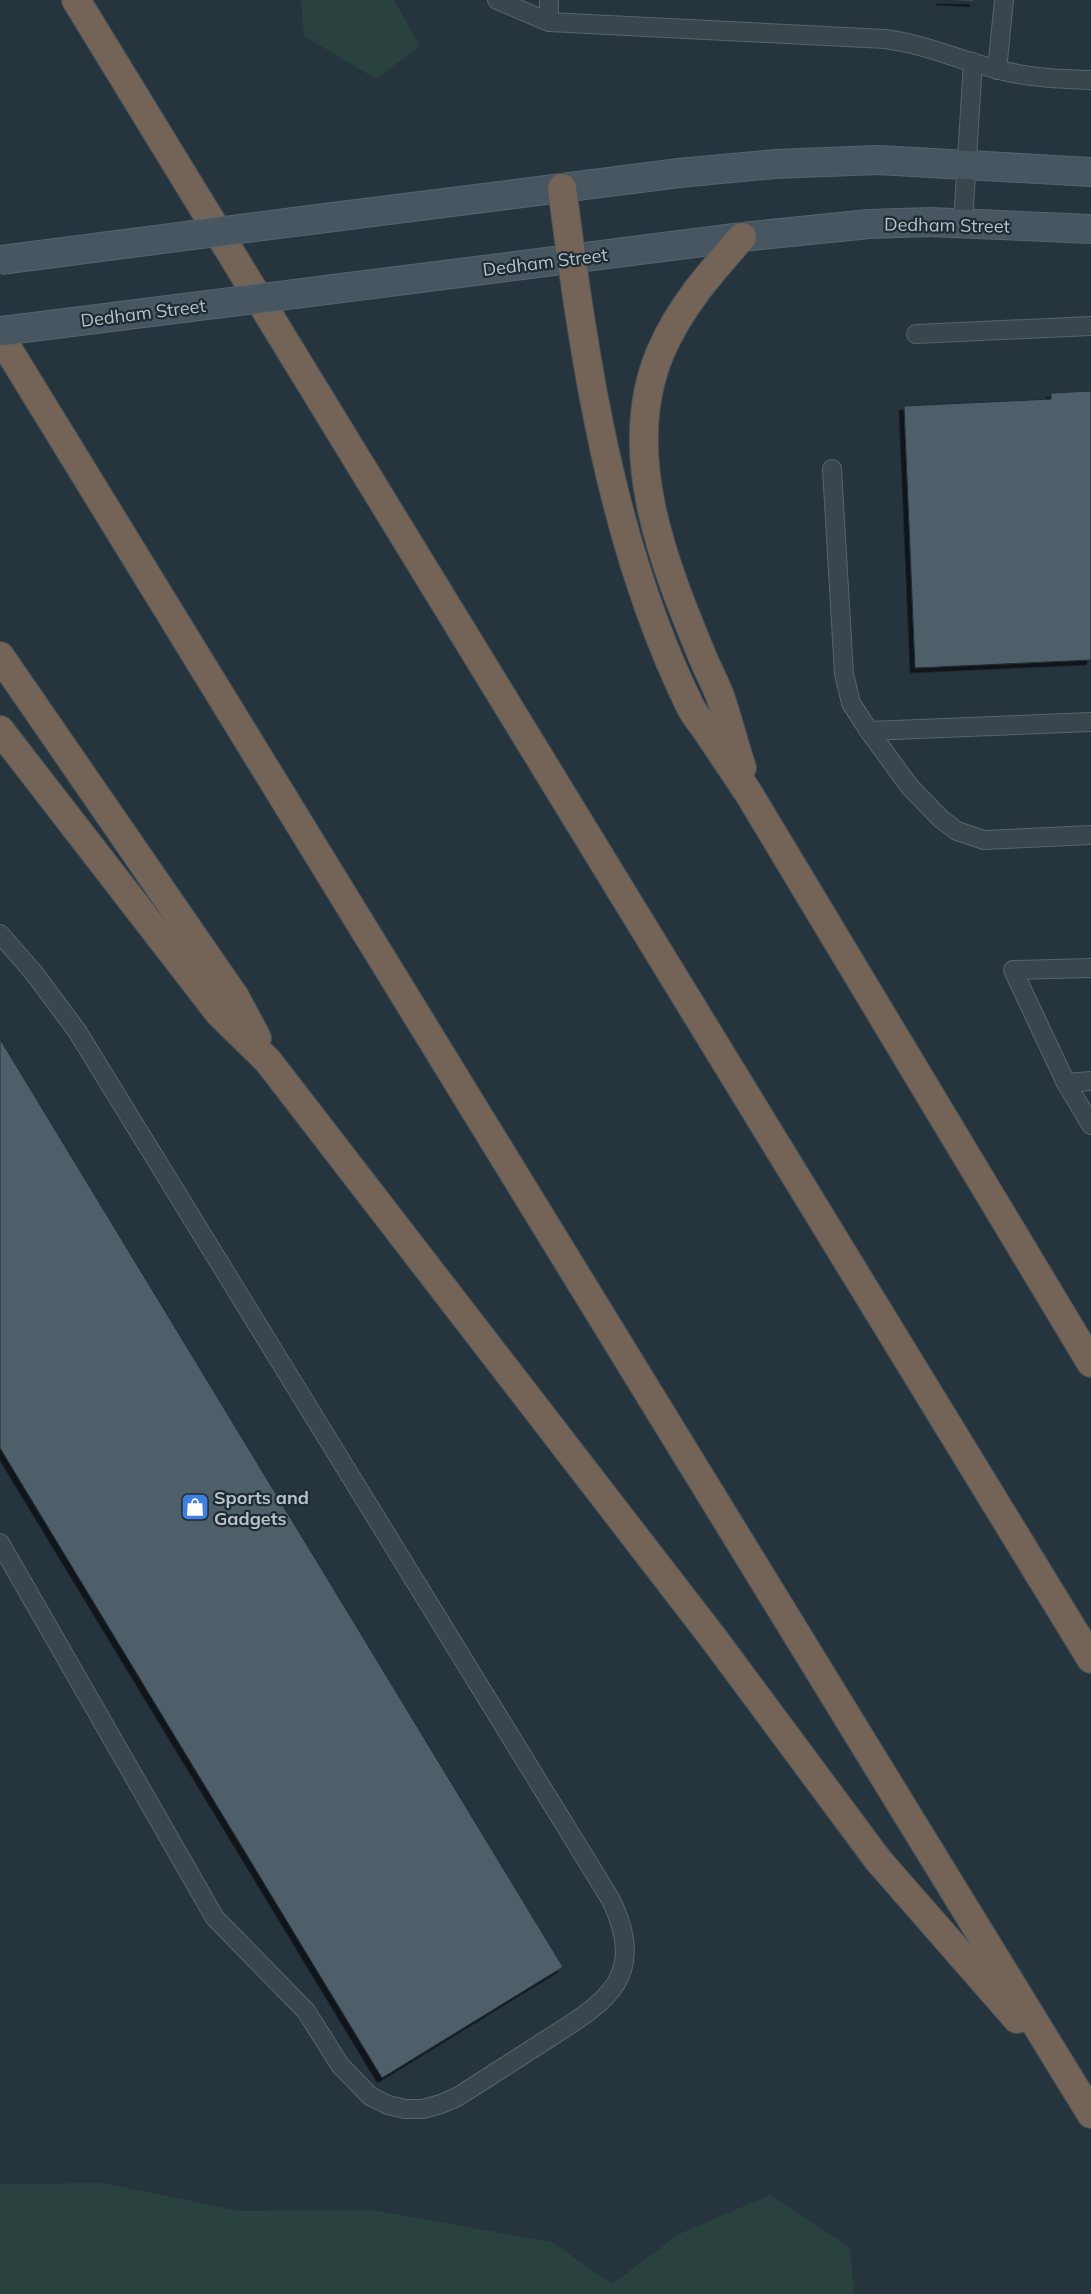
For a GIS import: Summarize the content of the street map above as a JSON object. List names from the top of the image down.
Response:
{
  "streets": {
    "main road": ["Dedham Street"]
  },
  "places": {
    "shop": ["Sports and Gadgets"]
  }
}
